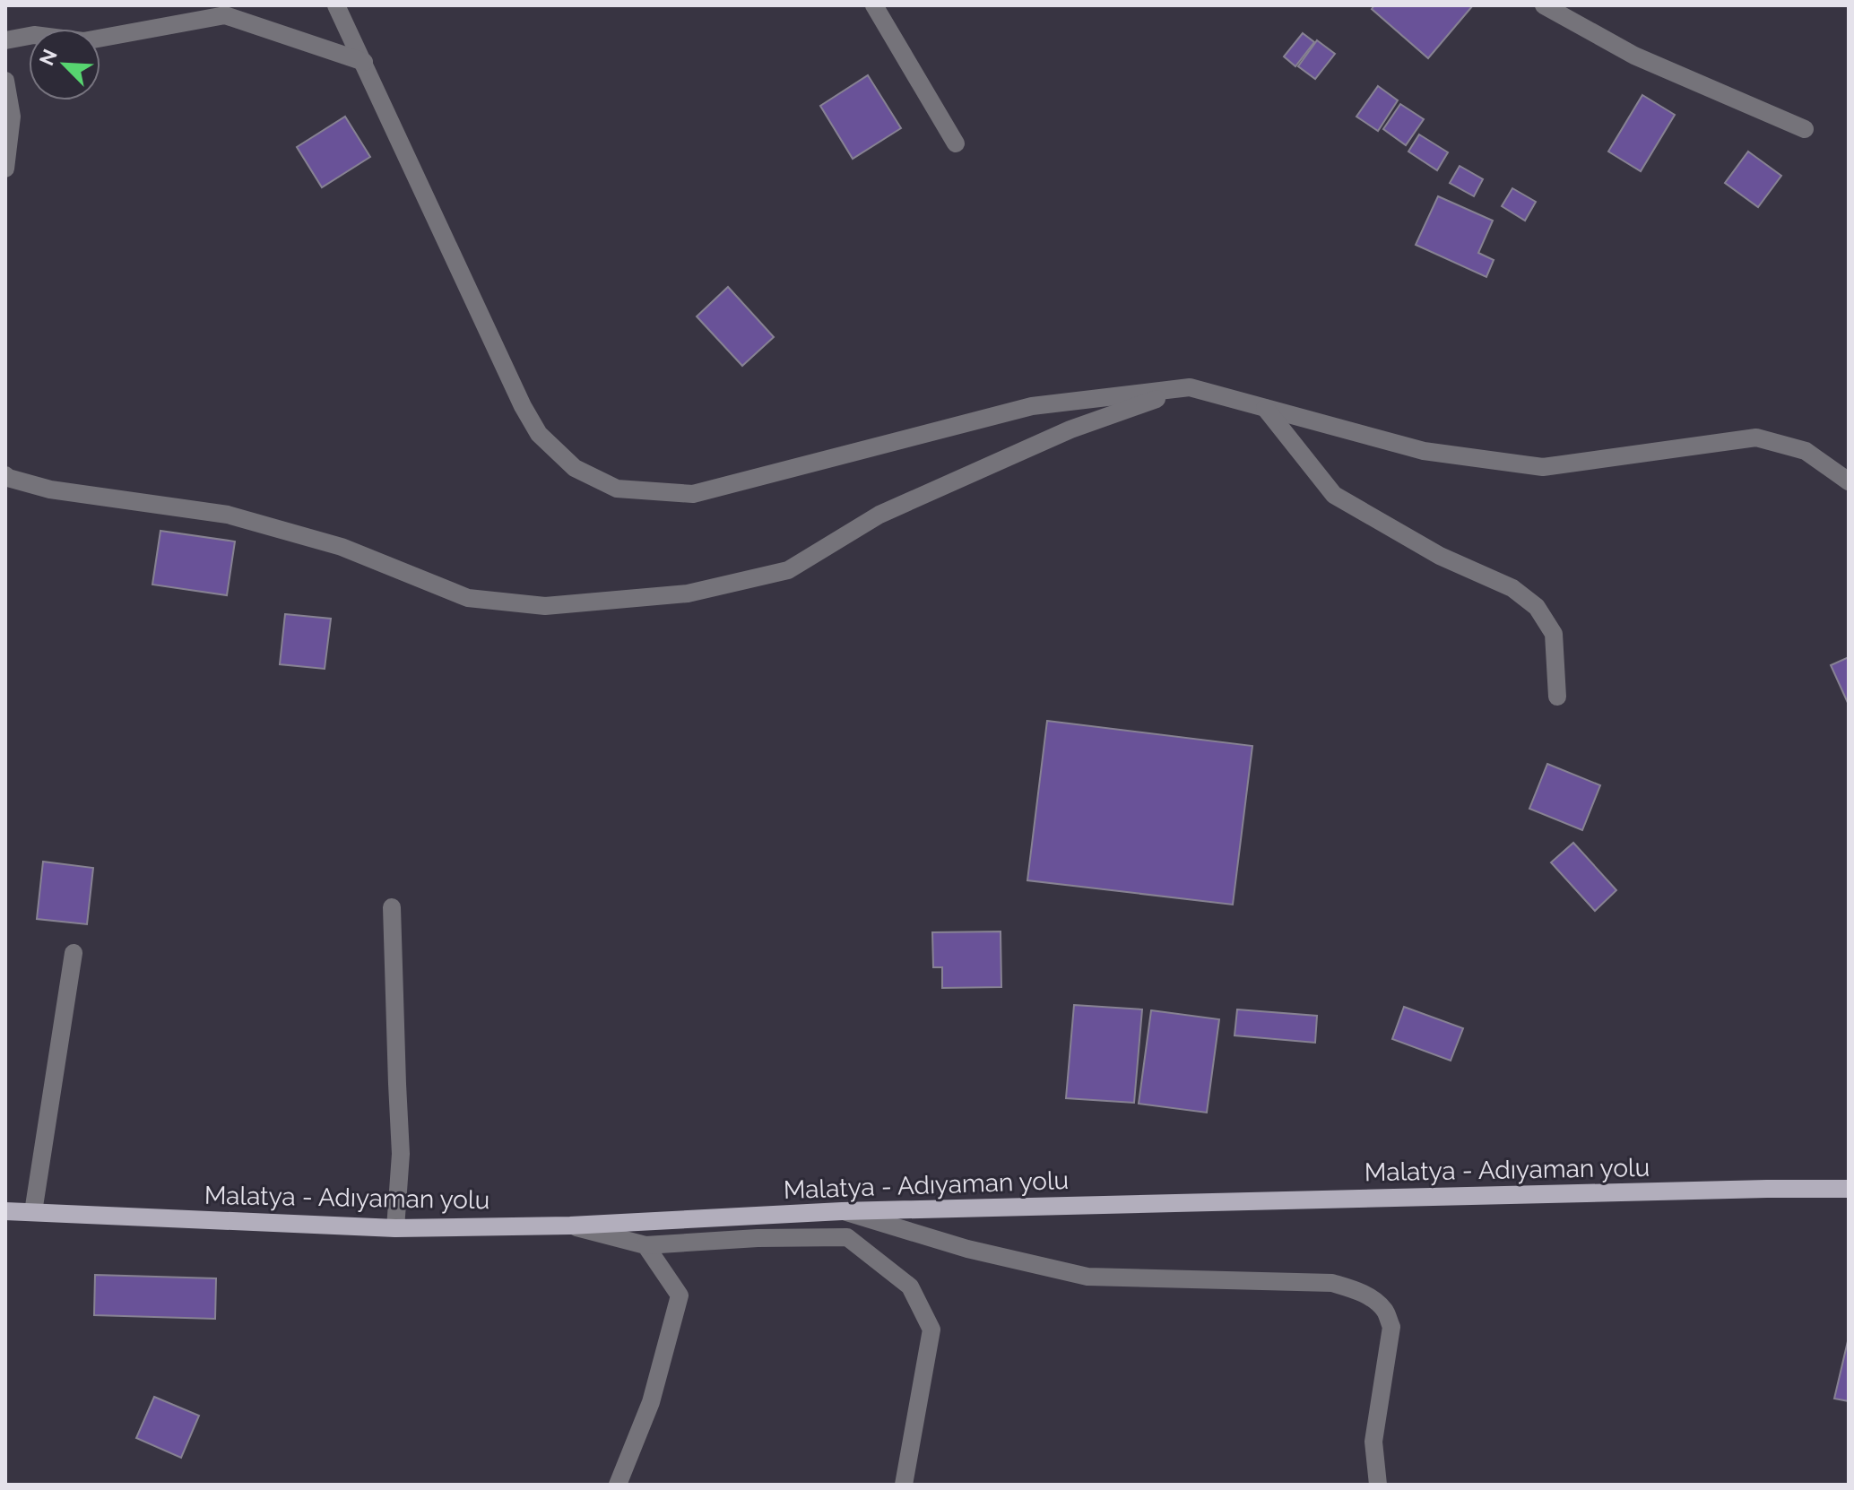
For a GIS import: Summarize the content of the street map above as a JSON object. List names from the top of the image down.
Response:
{
  "streets": {
    "main road": ["Malatya - Adıyaman yolu"]
  },
  "north": "top left"
}
